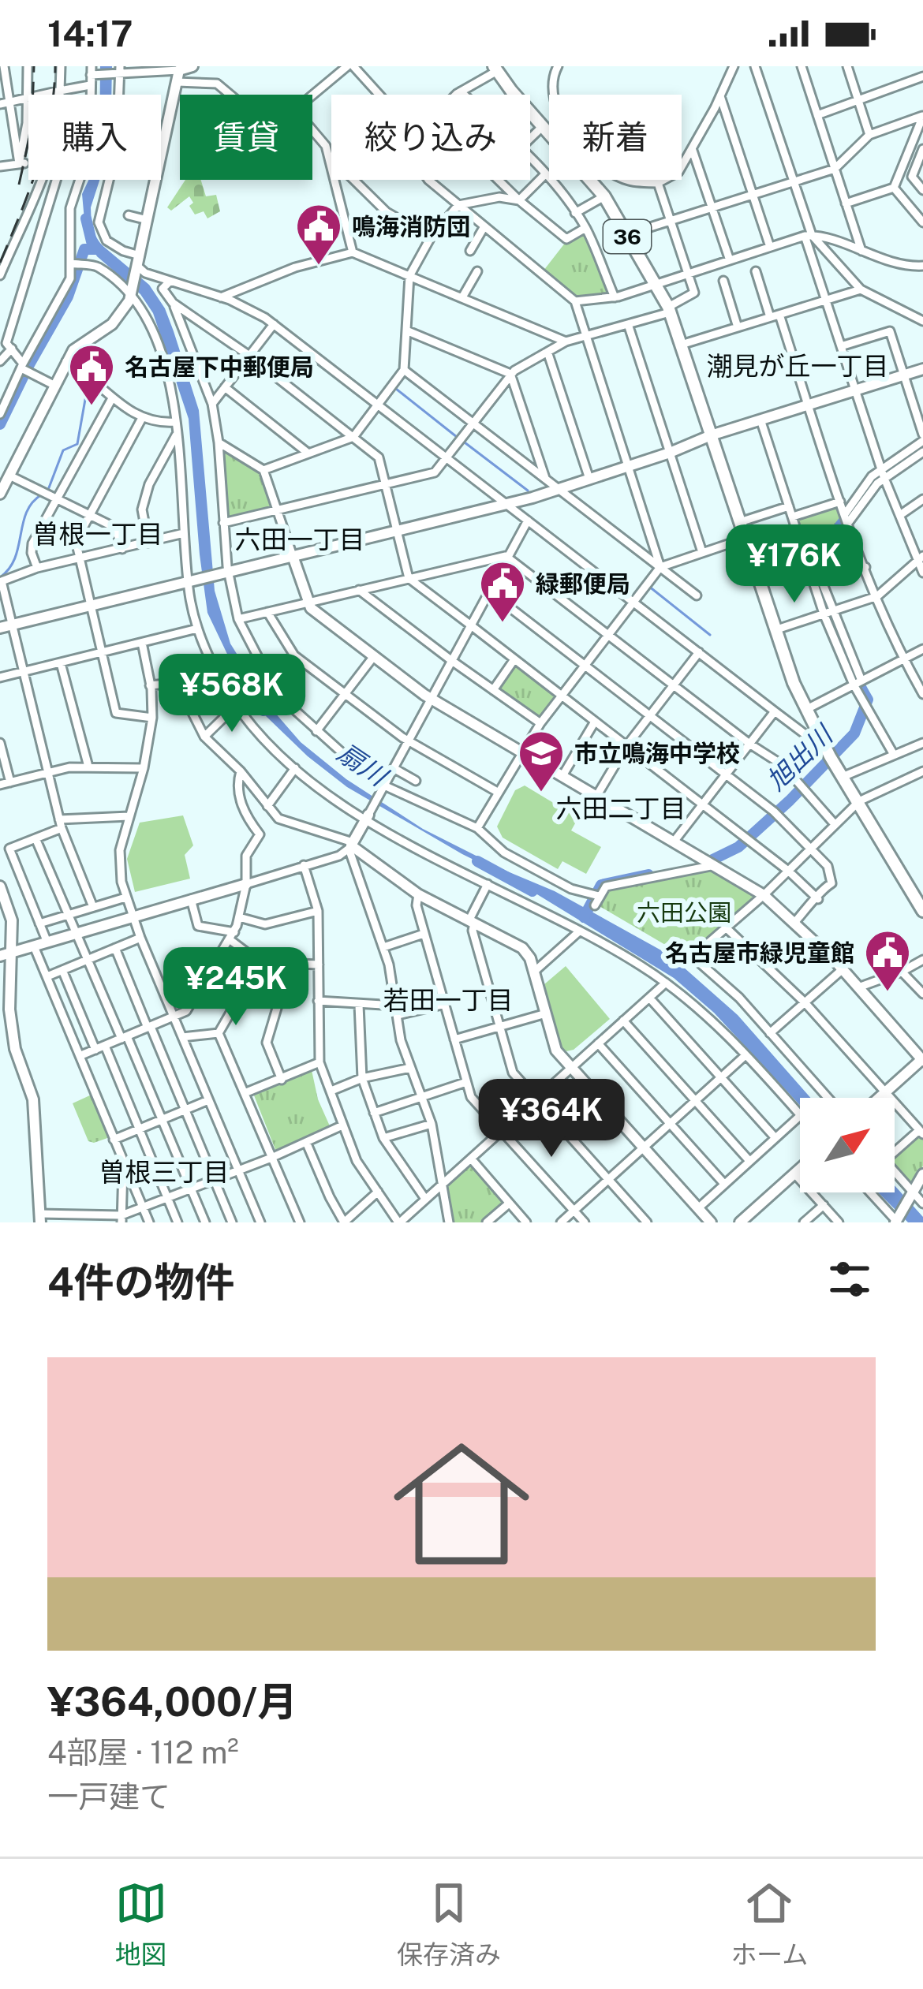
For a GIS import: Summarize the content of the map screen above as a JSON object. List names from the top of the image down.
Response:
{
  "streets": {
    "main road": ["36"]
  },
  "districts": [
    "潮見が丘一丁目",
    "曽根一丁目",
    "六田一丁目",
    "六田二丁目",
    "若田一丁目",
    "曽根三丁目"
  ],
  "water": ["旭出川", "扇川"],
  "parks": ["六田公園"],
  "places": {
    "public building": [
      "鳴海消防団",
      "名古屋下中郵便局",
      "緑郵便局",
      "名古屋市緑児童館"
    ],
    "school or university": ["市立鳴海中学校"]
  },
  "north": "top right",
  "page": {
    "status": "14:17",
    "chip": [
      "購入",
      "賃貸",
      "絞り込み",
      "新着"
    ],
    "price": [
      "¥176K",
      "¥568K",
      "¥245K",
      "¥364K"
    ],
    "heading": "4件の物件",
    "list": [
      {
        "name": "¥364,000/月",
        "note": "4部屋 · 112 m² · 一戸建て"
      }
    ],
    "tabs": ["地図", "保存済み", "ホーム"]
  }
}
